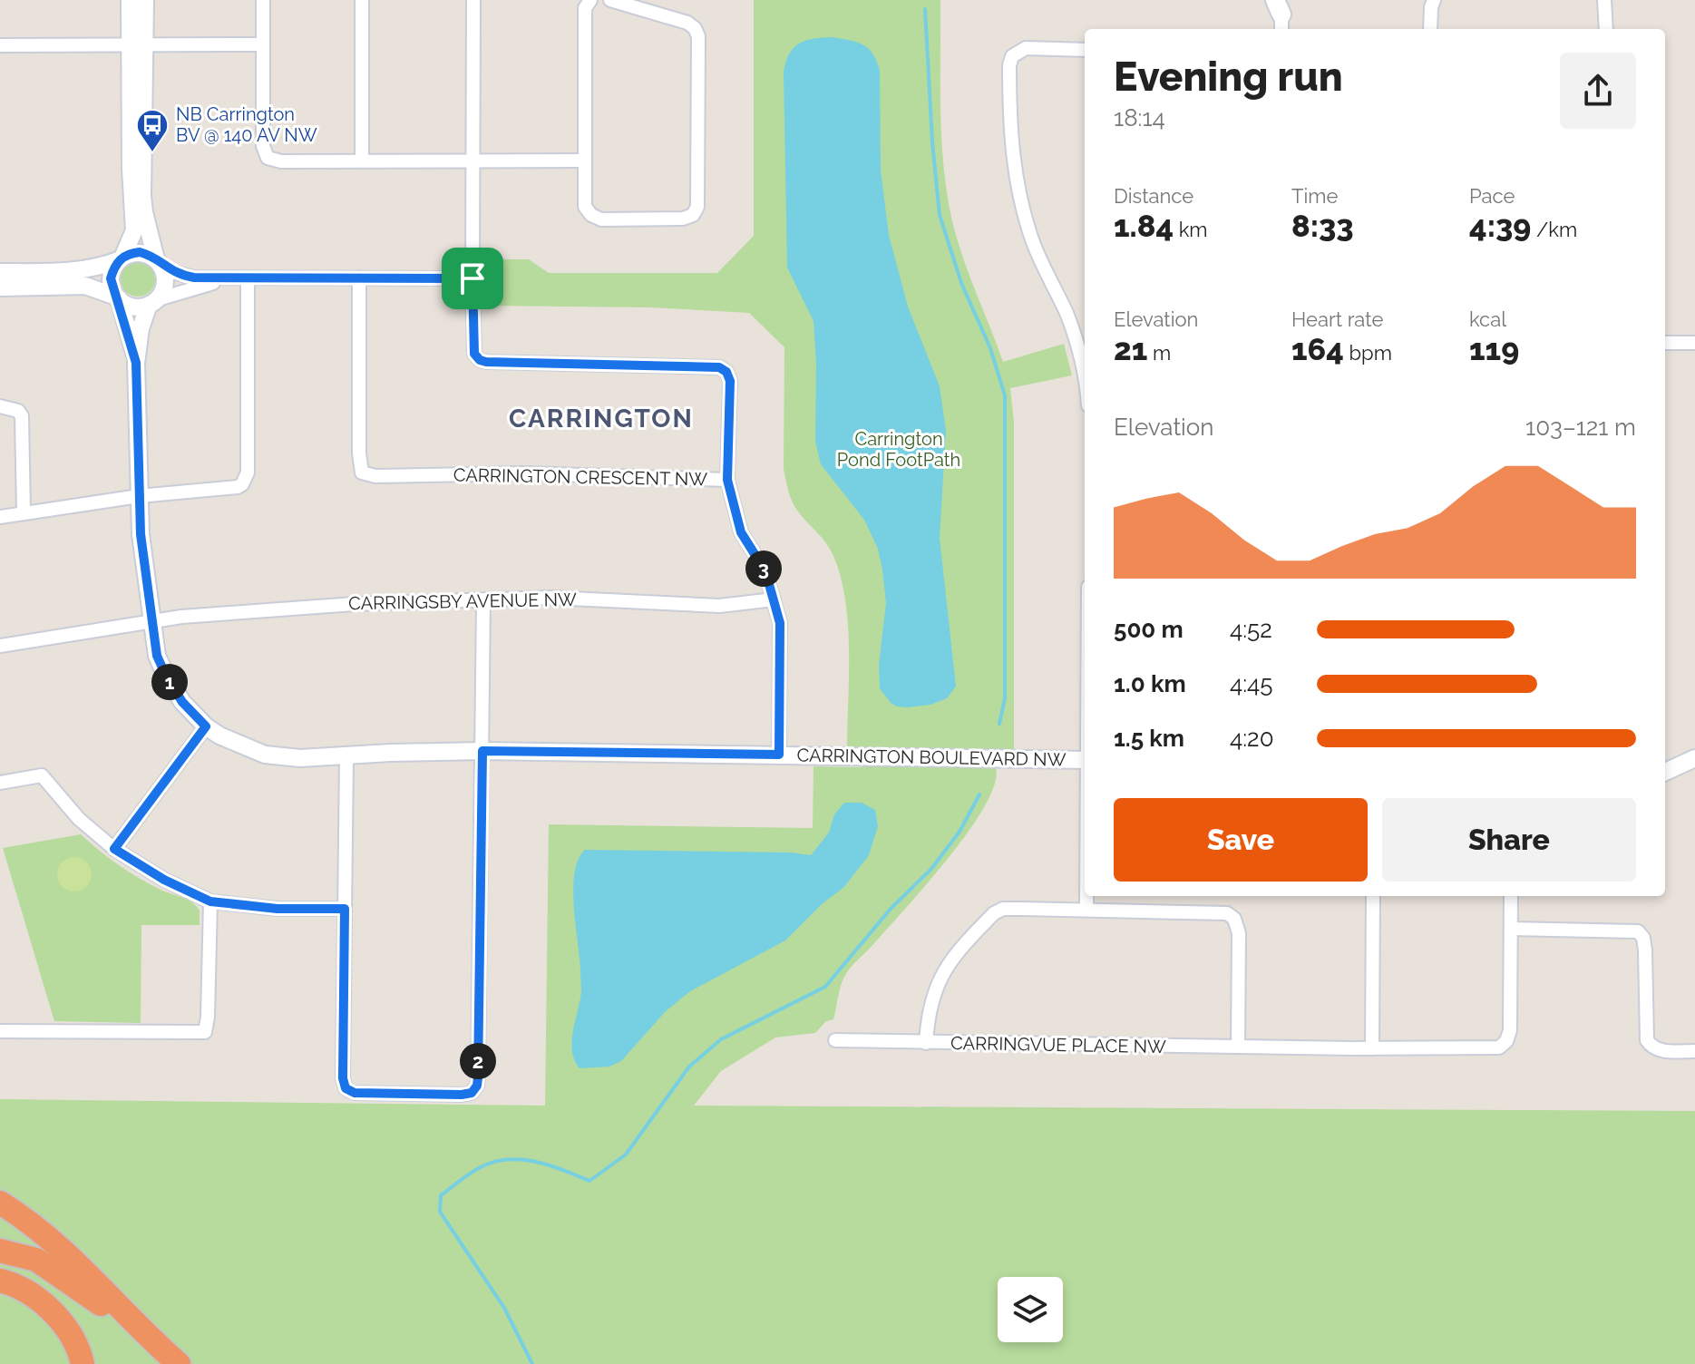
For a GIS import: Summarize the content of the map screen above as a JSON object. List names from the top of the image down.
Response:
{
  "streets": {
    "street": [
      "CARRINGTON CRESCENT NW",
      "CARRINGSBY AVENUE NW",
      "CARRINGTON BOULEVARD NW",
      "CARRINGVUE PLACE NW"
    ]
  },
  "crossings": [
    ["CARRINGSBY AVENUE NW", "CARRINGTON BOULEVARD NW"]
  ],
  "districts": ["CARRINGTON"],
  "parks": ["Carrington Pond FootPath"],
  "places": {
    "bus stop": ["NB Carrington BV @ 140 AV NW"]
  },
  "page": {
    "heading": ["Evening run", "18:14"],
    "stats": [
      ["Distance", "1.84 km"],
      ["Time", "8:33"],
      ["Pace", "4:39 /km"],
      ["Elevation", "21 m"],
      ["Heart rate", "164 bpm"],
      ["kcal", "119"]
    ],
    "chart": ["Elevation", "103–121 m"],
    "pins": ["3", "1", "2"],
    "list": [
      {
        "name": "500 m",
        "note": "4:52"
      },
      {
        "name": "1.0 km",
        "note": "4:45"
      },
      {
        "name": "1.5 km",
        "note": "4:20"
      }
    ],
    "buttons": ["Save", "Share"]
  }
}
